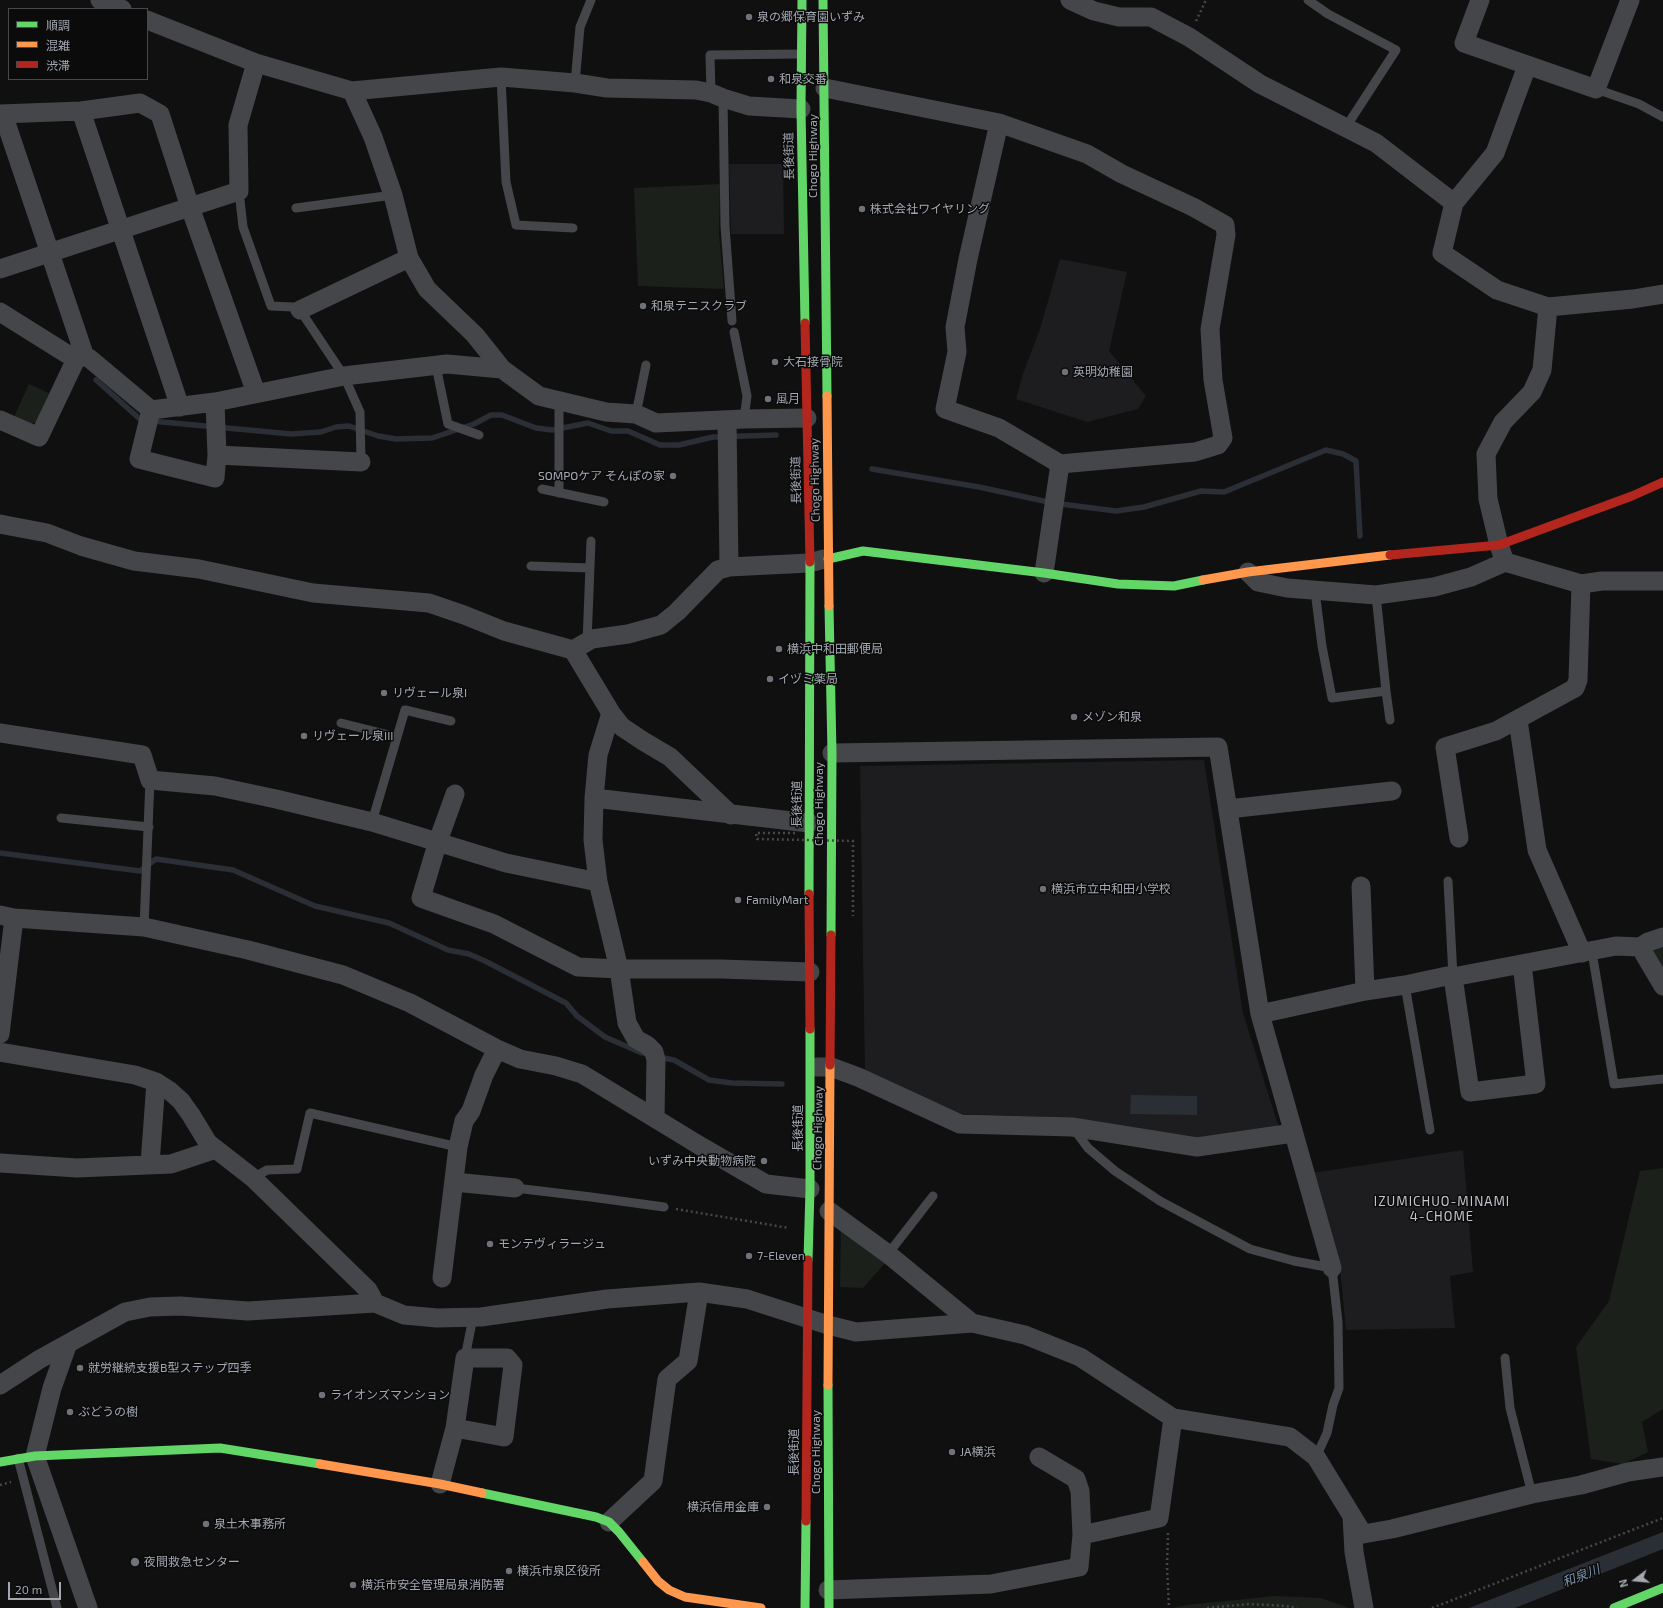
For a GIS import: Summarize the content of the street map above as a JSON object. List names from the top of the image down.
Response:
{
  "streets": {
    "main road": ["長後街道", "Chogo Highway"]
  },
  "districts": ["IZUMICHUO-MINAMI 4-CHOME"],
  "water": ["和泉川"],
  "places": [
    "泉の郷保育園いずみ",
    "和泉交番",
    "株式会社ワイヤリング",
    "和泉テニスクラブ",
    "大石接骨院",
    "英明幼稚園",
    "風月",
    "SOMPOケア そんぽの家",
    "横浜中和田郵便局",
    "イヅミ薬局",
    "リヴェール泉I",
    "メゾン和泉",
    "リヴェール泉III",
    "横浜市立中和田小学校",
    "FamilyMart",
    "いずみ中央動物病院",
    "モンテヴィラージュ",
    "7-Eleven",
    "就労継続支援B型ステップ四季",
    "ライオンズマンション",
    "ぶどうの樹",
    "JA横浜",
    "横浜信用金庫",
    "泉土木事務所",
    "夜間救急センター",
    "横浜市泉区役所",
    "横浜市安全管理局泉消防署"
  ],
  "legend": ["順調", "混雑", "渋滞"],
  "scale_bar": "20 m",
  "north": "left"
}
